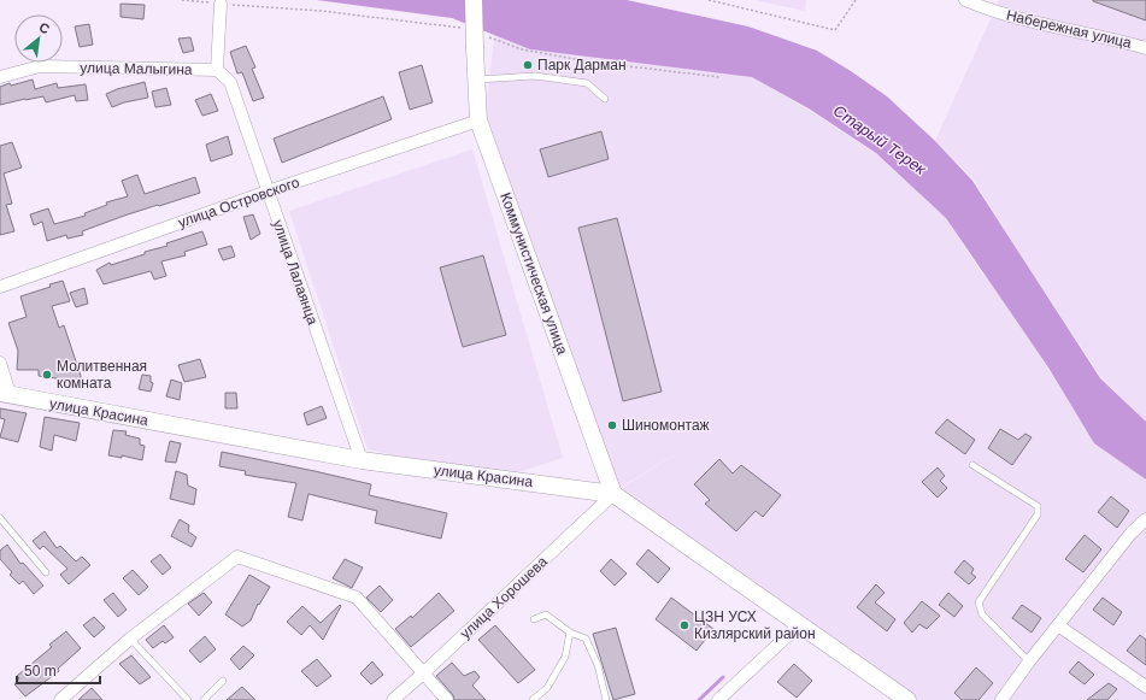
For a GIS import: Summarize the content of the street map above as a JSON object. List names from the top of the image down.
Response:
{
  "streets": {
    "street": [
      "Набережная улица",
      "улица Малыгина",
      "улица Островского",
      "улица Лалаянца",
      "Коммунистическая улица",
      "улица Красина",
      "улица Хорошева"
    ]
  },
  "crossings": [
    ["улица Малыгина", "улица Лалаянца"],
    ["улица Островского", "улица Лалаянца"],
    ["улица Островского", "Коммунистическая улица"],
    ["улица Лалаянца", "улица Красина"],
    ["Коммунистическая улица", "улица Красина"],
    ["Коммунистическая улица", "улица Хорошева"],
    ["улица Красина", "улица Хорошева"]
  ],
  "water": ["Старый Терек"],
  "places": [
    "Парк Дарман",
    "Молитвенная комната",
    "Шиномонтаж",
    "ЦЗН УСХ Кизлярский район"
  ],
  "scale_bar": "50 m",
  "north": "top right"
}
